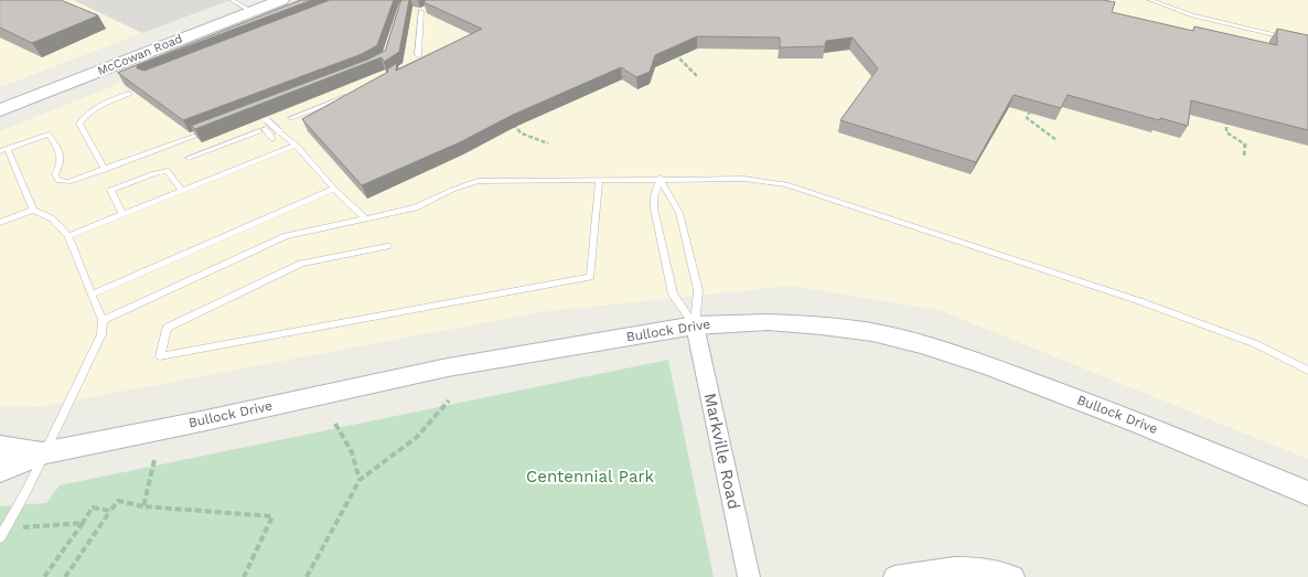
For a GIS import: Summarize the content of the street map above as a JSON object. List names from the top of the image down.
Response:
{
  "streets": {
    "main road": ["McCowan Road"],
    "street": ["Bullock Drive", "Markville Road"]
  },
  "crossings": [
    ["Bullock Drive", "Markville Road"]
  ],
  "parks": ["Centennial Park"]
}
